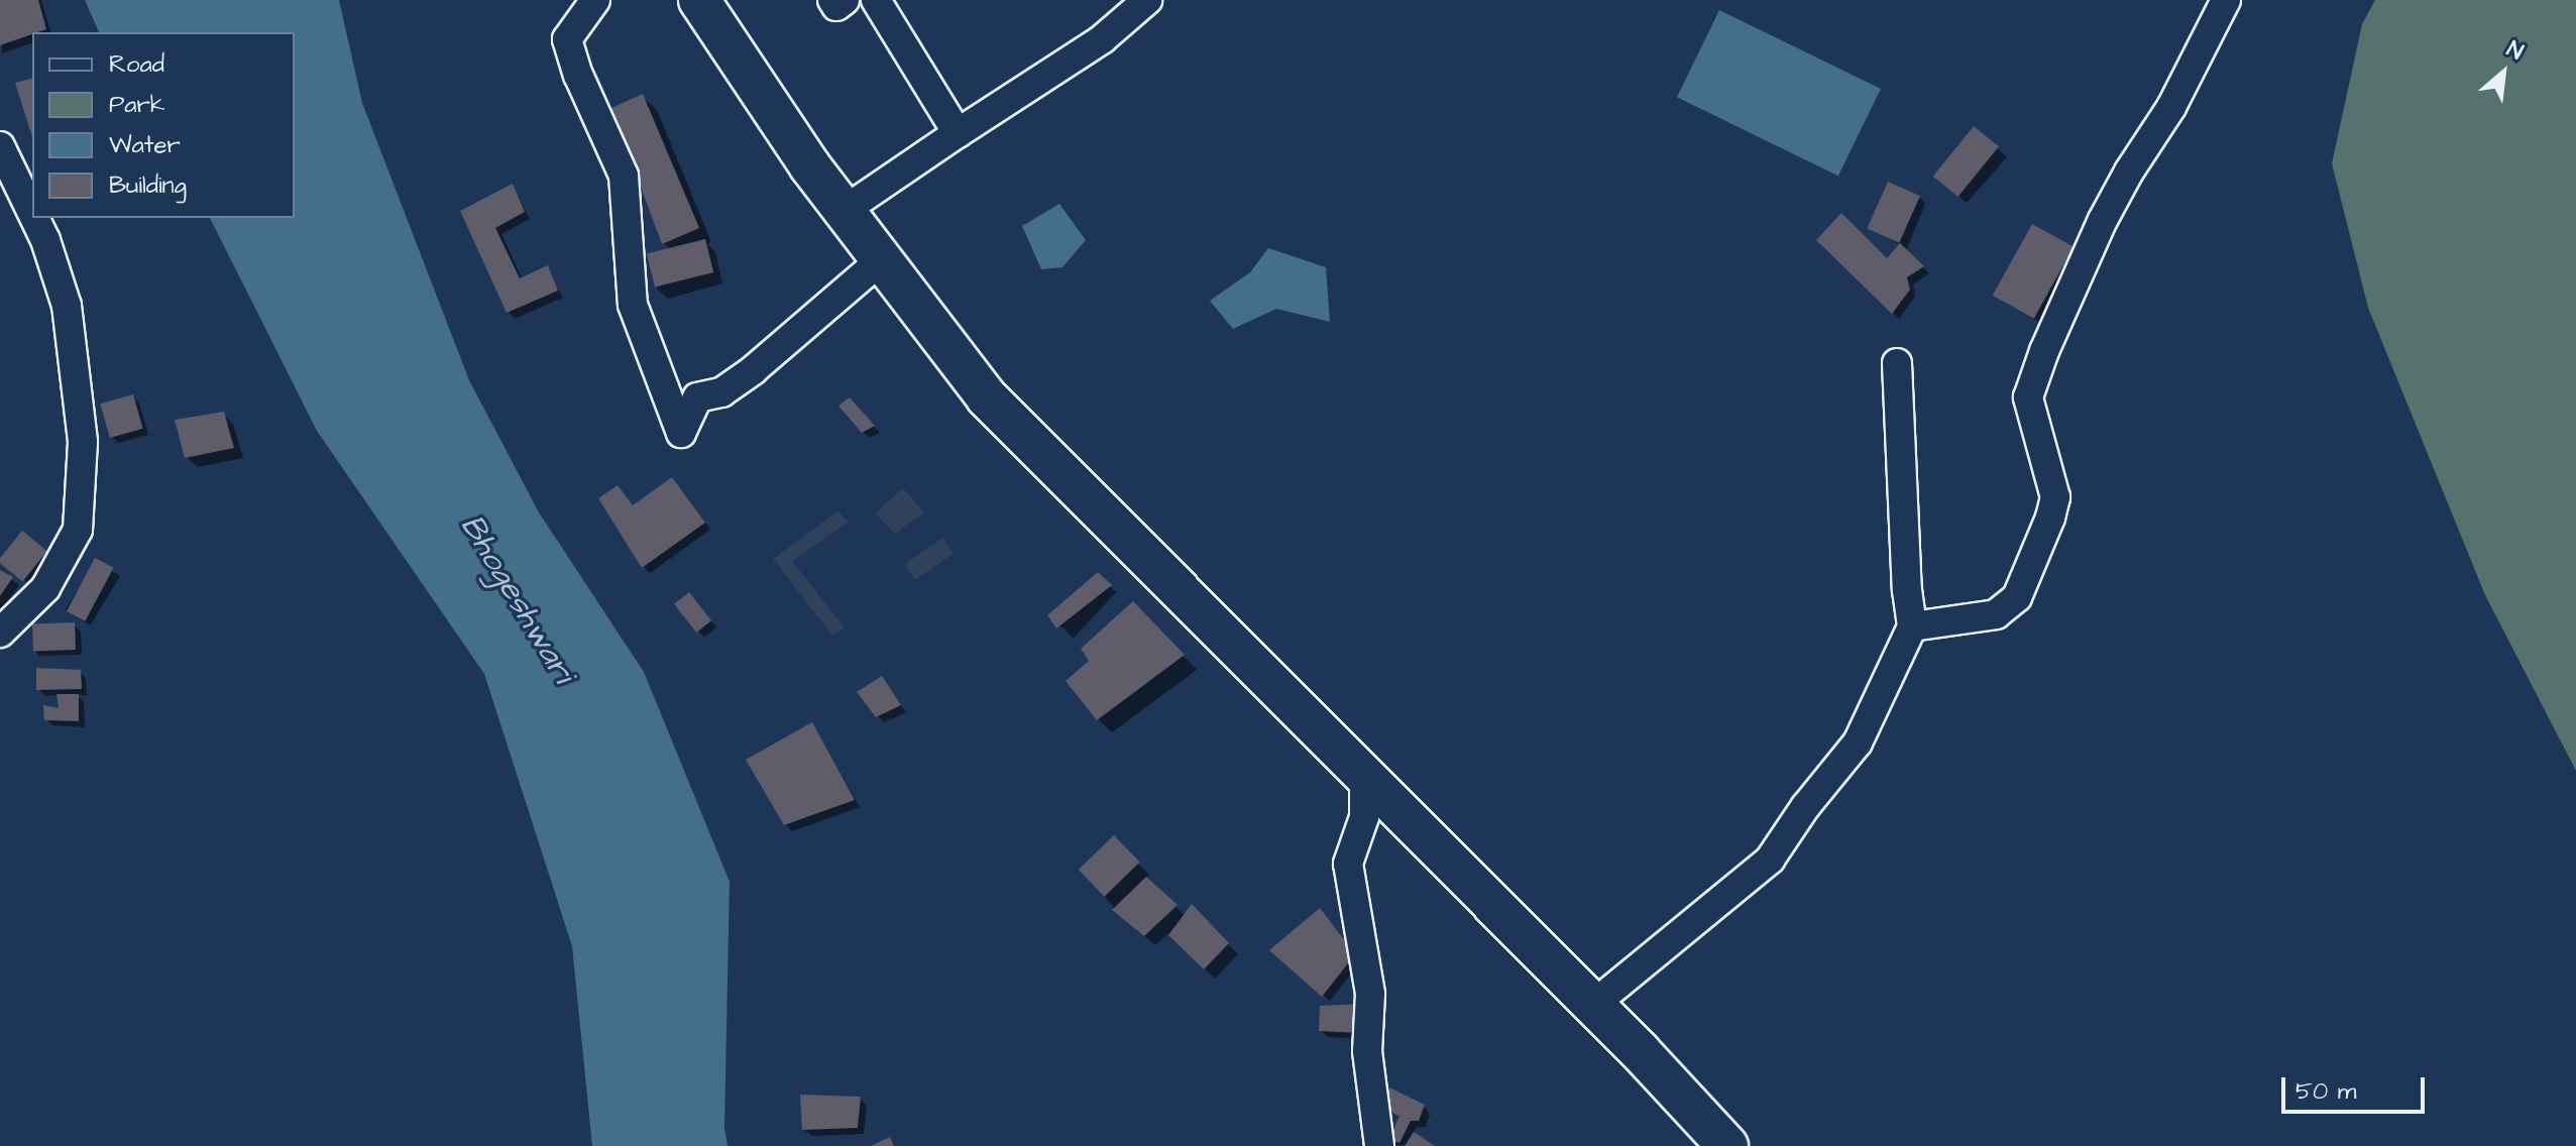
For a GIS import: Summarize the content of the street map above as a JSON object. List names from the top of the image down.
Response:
{
  "water": ["Bhogeshwari"],
  "legend": [
    "Road",
    "Park",
    "Water",
    "Building"
  ],
  "scale_bar": "50 m",
  "north": "top right"
}
